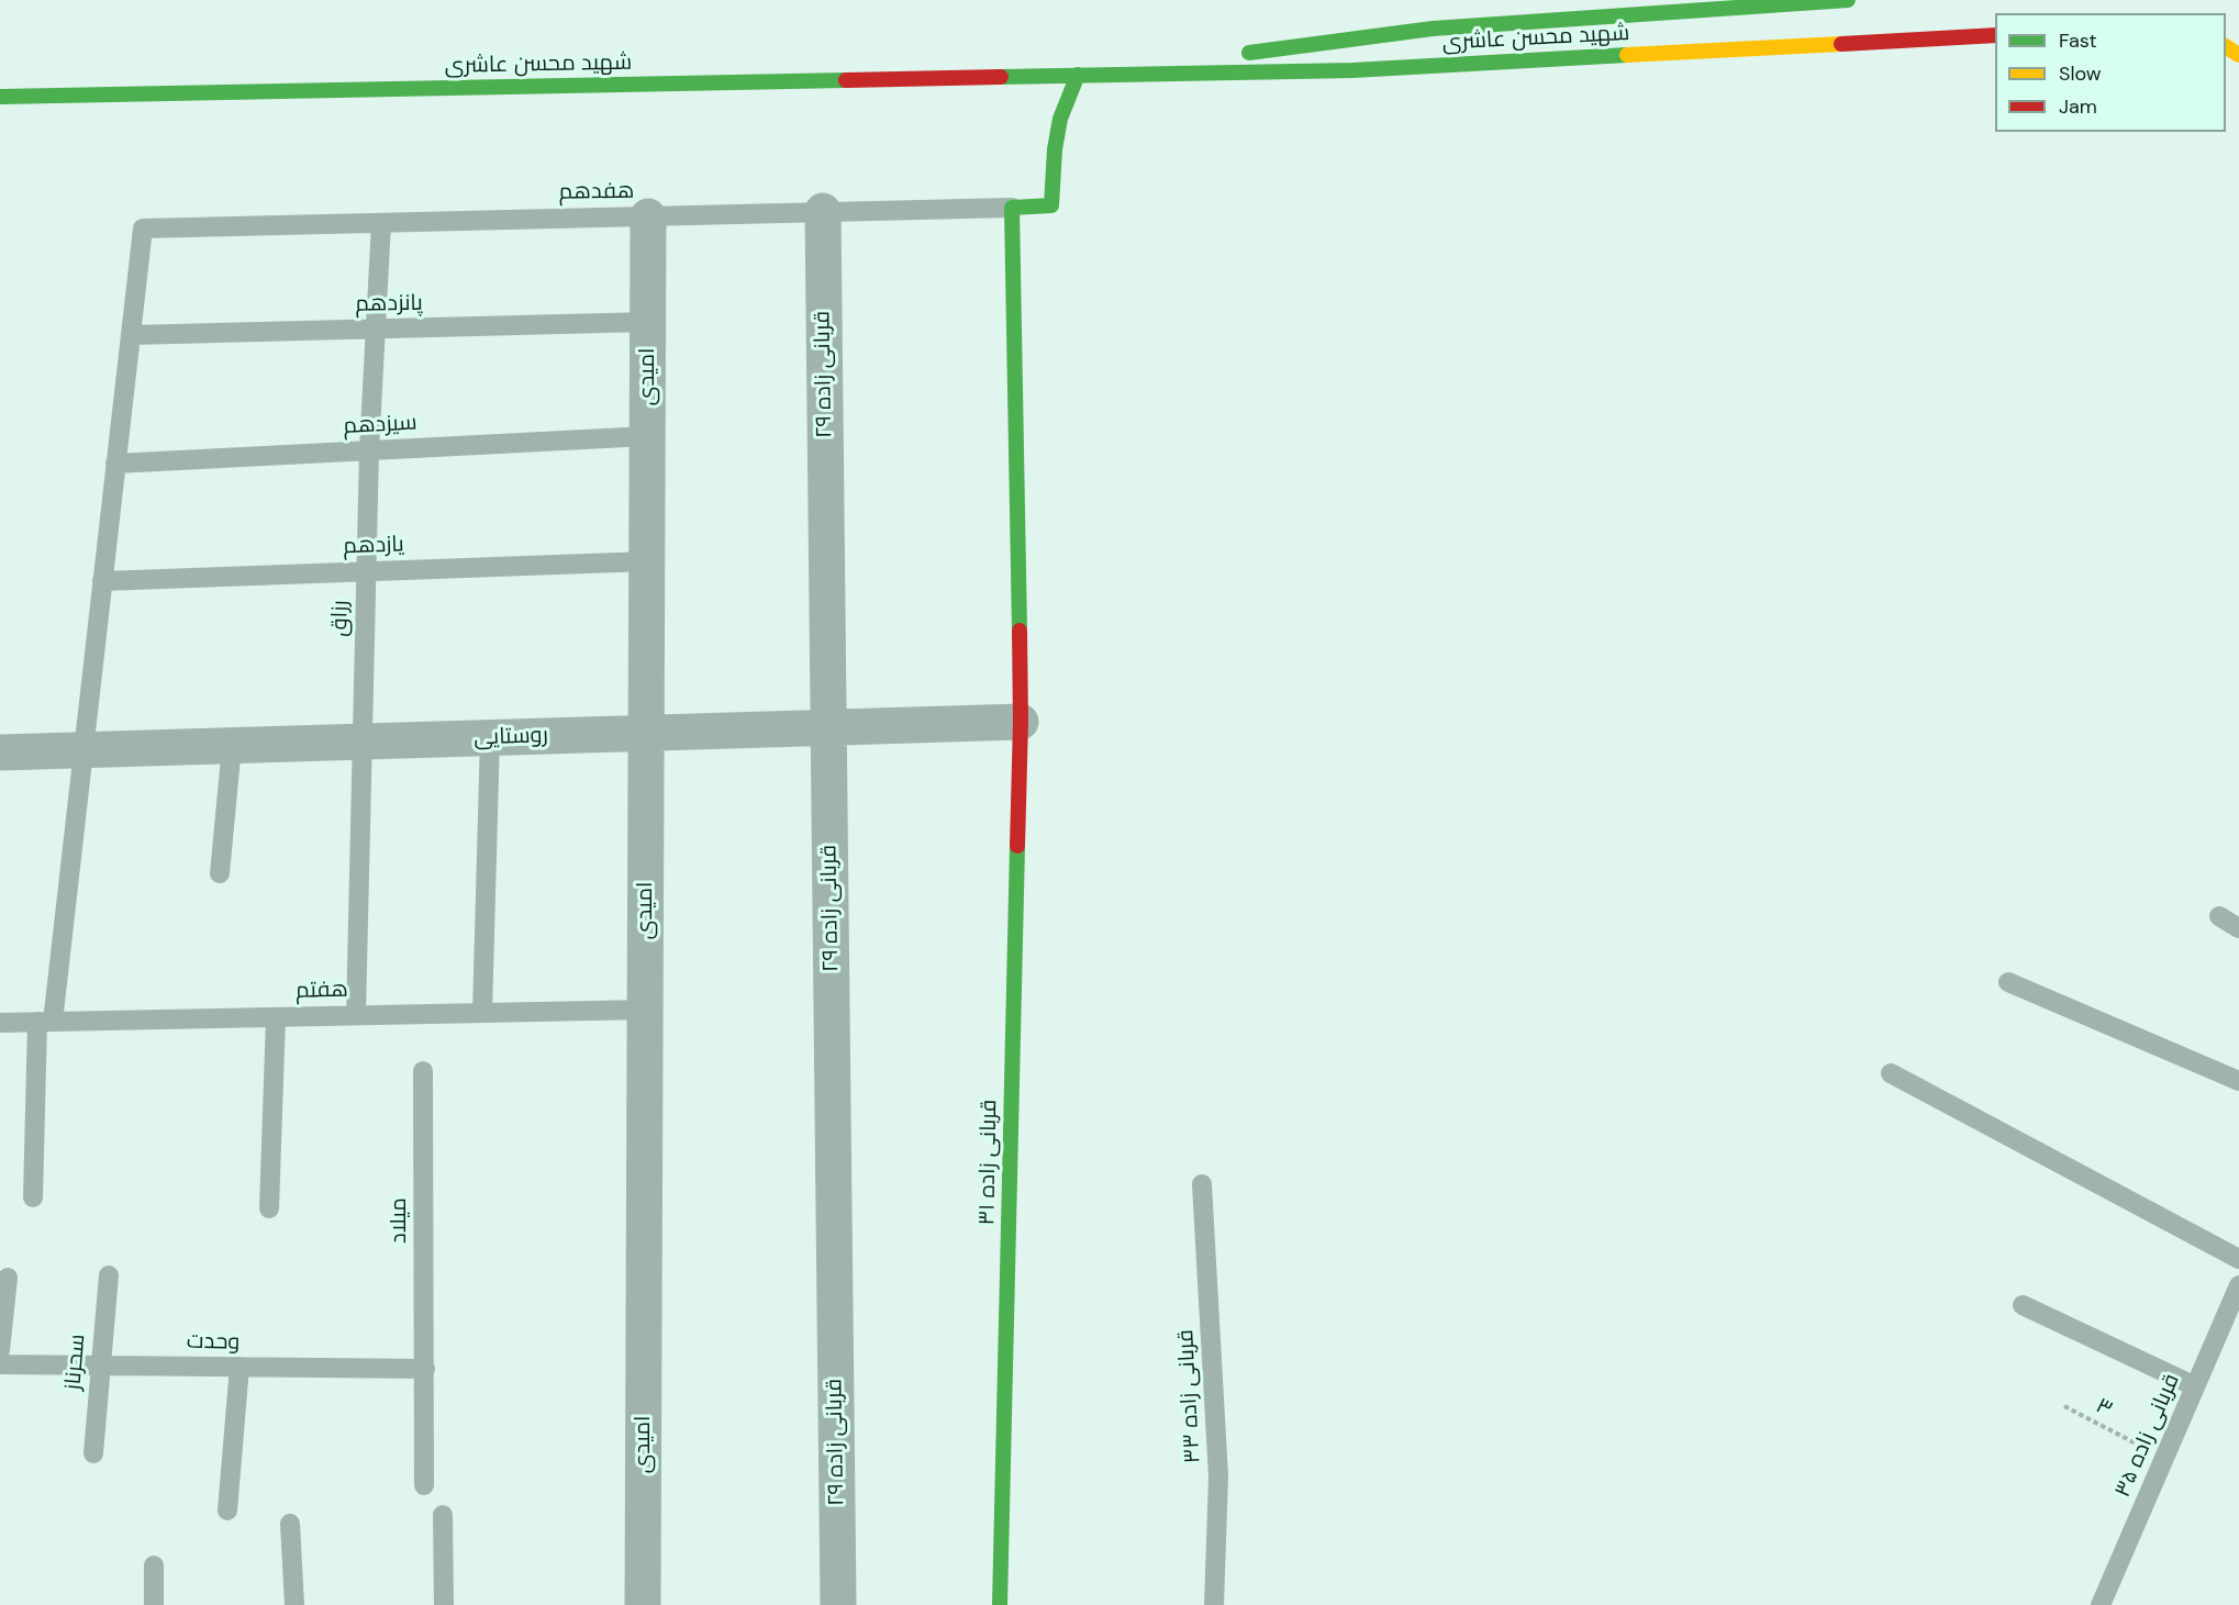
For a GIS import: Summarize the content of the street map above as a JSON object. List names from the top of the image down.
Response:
{
  "streets": {
    "street": [
      "شهید محسن عاشری",
      "هفدهم",
      "قربانی زاده ۲۹",
      "امیدی",
      "روستایی",
      "قربانی زاده ۳۱"
    ],
    "lane": [
      "پانزدهم",
      "سیزدهم",
      "یازدهم",
      "رزاق",
      "هفتم",
      "میلاد",
      "وحدت",
      "سحرناز",
      "قربانی زاده ۳۳",
      "قربانی زاده ۳۵"
    ],
    "path": ["۳"]
  },
  "crossings": [
    ["شهید محسن عاشری", "هفدهم"],
    ["هفدهم", "پانزدهم"],
    ["هفدهم", "قربانی زاده ۲۹"],
    ["هفدهم", "امیدی"],
    ["هفدهم", "رزاق"],
    ["هفدهم", "قربانی زاده ۳۱"],
    ["پانزدهم", "امیدی"],
    ["پانزدهم", "رزاق"],
    ["قربانی زاده ۲۹", "روستایی"],
    ["امیدی", "سیزدهم"],
    ["امیدی", "یازدهم"],
    ["امیدی", "روستایی"],
    ["امیدی", "هفتم"],
    ["سیزدهم", "رزاق"],
    ["یازدهم", "رزاق"],
    ["رزاق", "روستایی"],
    ["رزاق", "هفتم"],
    ["روستایی", "قربانی زاده ۳۱"],
    ["میلاد", "وحدت"],
    ["وحدت", "سحرناز"],
    ["۳", "قربانی زاده ۳۵"]
  ],
  "legend": ["Fast", "Slow", "Jam"]
}
